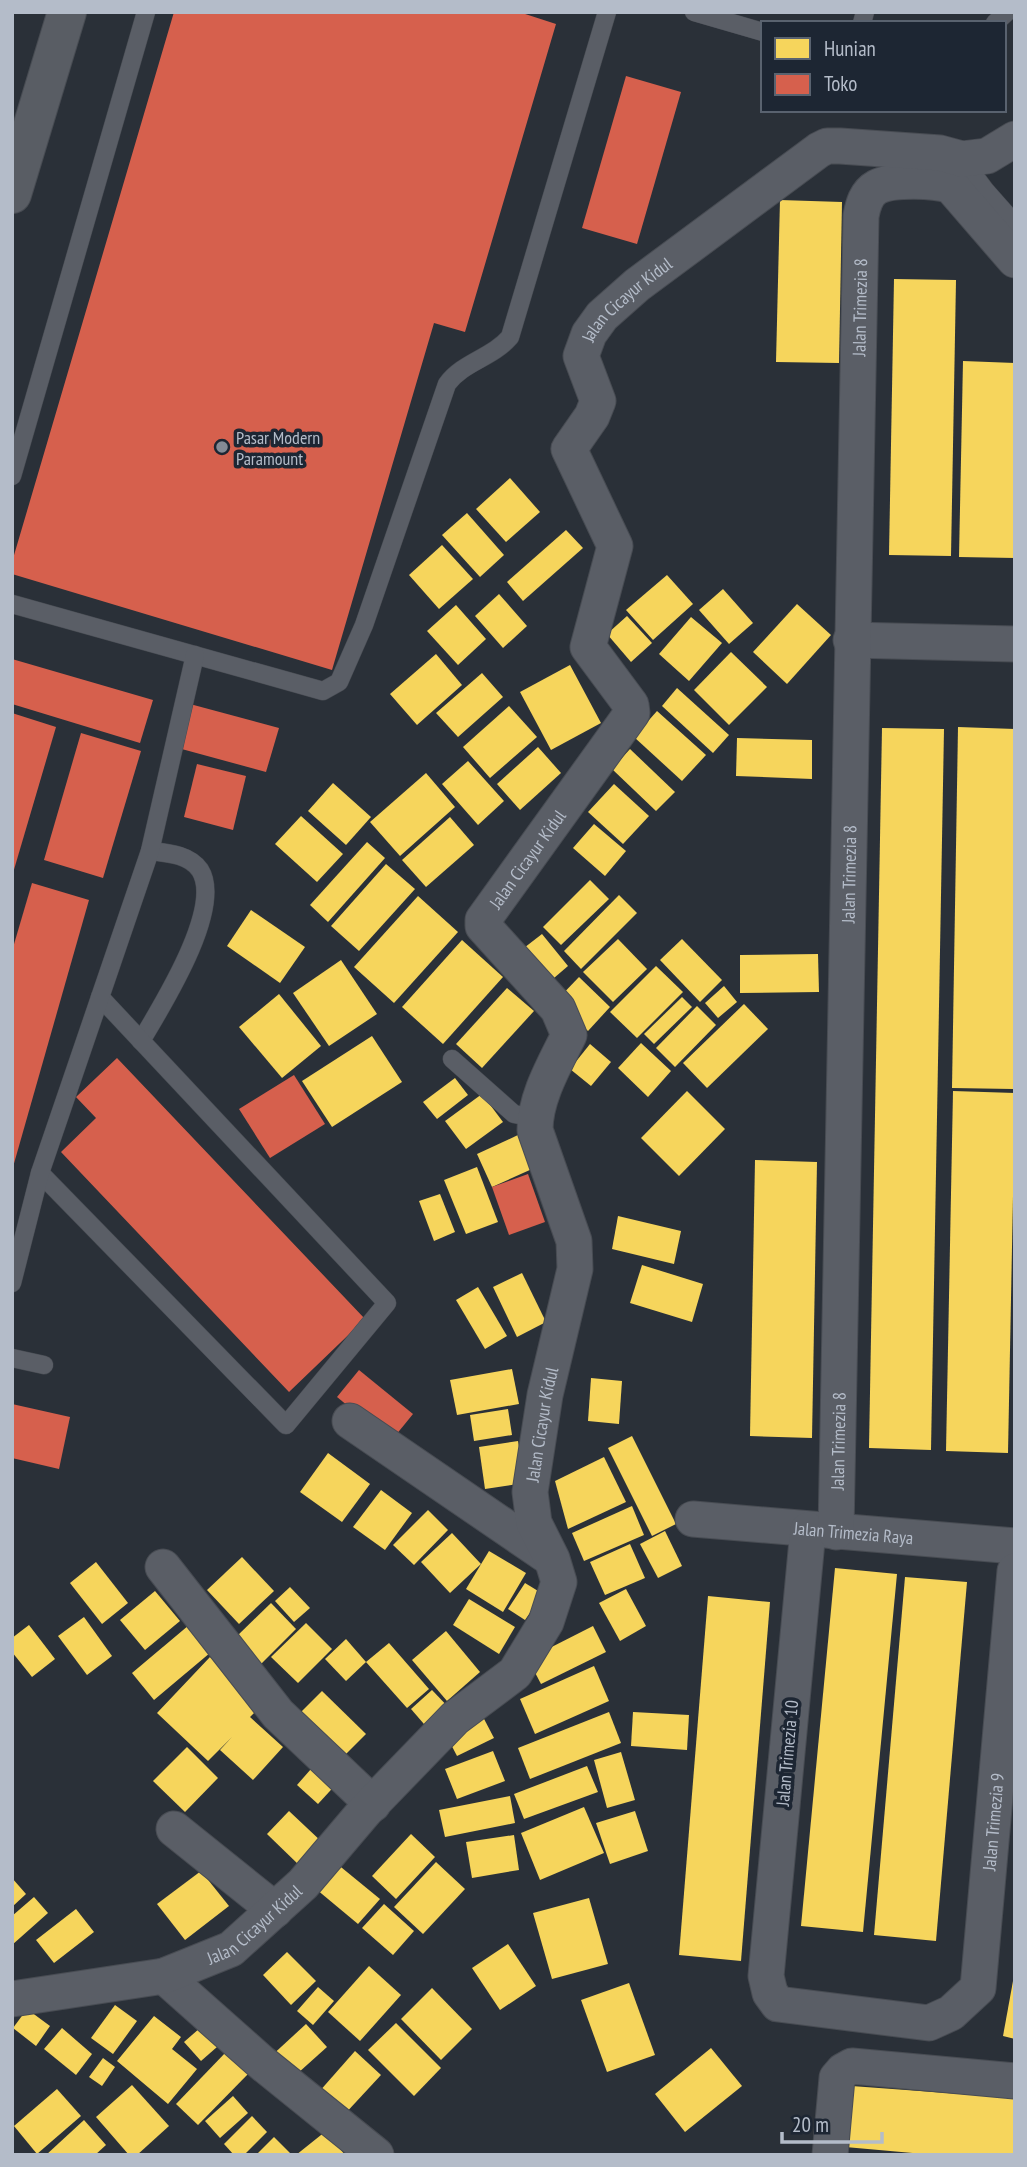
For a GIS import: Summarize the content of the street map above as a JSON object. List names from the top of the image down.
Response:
{
  "streets": {
    "street": [
      "Jalan Cicayur Kidul",
      "Jalan Trimezia 8",
      "Jalan Trimezia Raya",
      "Jalan Trimezia 10",
      "Jalan Trimezia 9"
    ]
  },
  "crossings": [
    ["Jalan Trimezia 8", "Jalan Trimezia Raya"],
    ["Jalan Trimezia 8", "Jalan Trimezia 10"],
    ["Jalan Trimezia Raya", "Jalan Trimezia 10"],
    ["Jalan Trimezia 10", "Jalan Trimezia 9"]
  ],
  "places": ["Pasar Modern Paramount"],
  "legend": ["Hunian", "Toko"],
  "scale_bar": "20 m"
}
